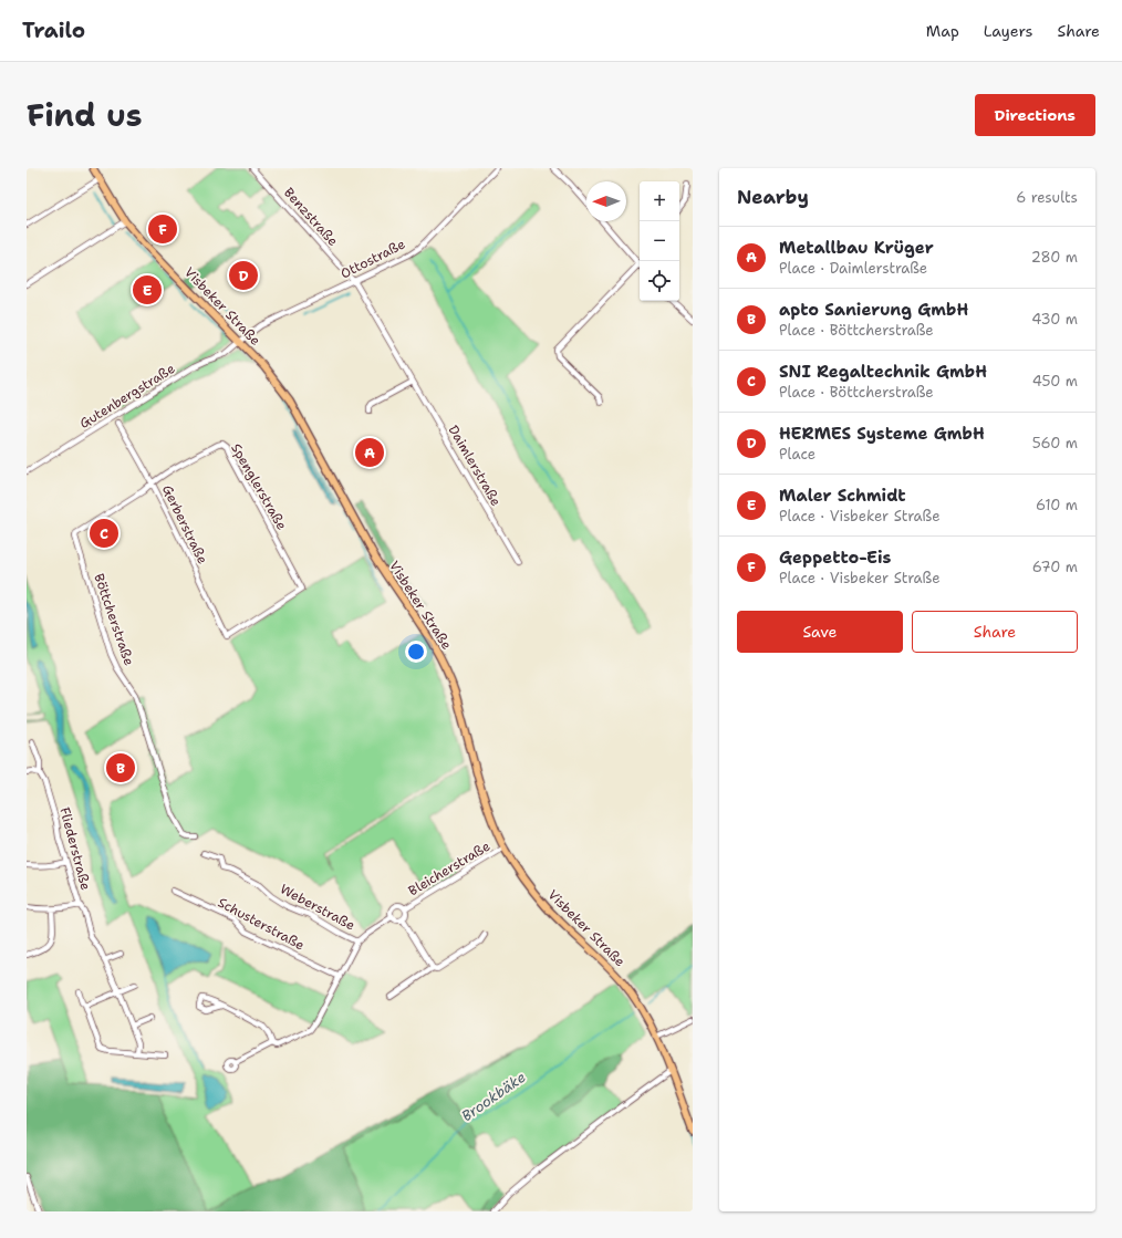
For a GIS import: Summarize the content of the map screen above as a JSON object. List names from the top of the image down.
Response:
{
  "streets": {
    "main road": ["Visbeker Straße"],
    "street": [
      "Benzstraße",
      "Ottostraße",
      "Gutenbergstraße",
      "Daimlerstraße",
      "Spenglerstraße",
      "Gerberstraße",
      "Böttcherstraße",
      "Fliederstraße",
      "Bleicherstraße",
      "Weberstraße",
      "Schusterstraße"
    ]
  },
  "crossings": [
    ["Benzstraße", "Ottostraße"],
    ["Benzstraße", "Daimlerstraße"],
    ["Ottostraße", "Visbeker Straße"],
    ["Ottostraße", "Gutenbergstraße"],
    ["Ottostraße", "Daimlerstraße"],
    ["Visbeker Straße", "Gutenbergstraße"],
    ["Visbeker Straße", "Bleicherstraße"],
    ["Spenglerstraße", "Gerberstraße"],
    ["Spenglerstraße", "Böttcherstraße"],
    ["Gerberstraße", "Böttcherstraße"]
  ],
  "water": ["Brookbäke"],
  "north": "left",
  "page": {
    "header": "Trailo",
    "nav": ["Map", "Layers", "Share"],
    "title": "Find us",
    "buttons": [
      "Directions",
      ["Save", "Share"]
    ],
    "heading": ["Nearby", "6 results"],
    "map_buttons": ["+", "−"],
    "pins": [
      "F",
      "D",
      "E",
      "A",
      "C",
      "B"
    ],
    "list": [
      {
        "mark": "A",
        "name": "Metallbau Krüger",
        "note": "Place · Daimlerstraße",
        "value": "280 m"
      },
      {
        "mark": "B",
        "name": "apto Sanierung GmbH",
        "note": "Place · Böttcherstraße",
        "value": "430 m"
      },
      {
        "mark": "C",
        "name": "SNI Regaltechnik GmbH",
        "note": "Place · Böttcherstraße",
        "value": "450 m"
      },
      {
        "mark": "D",
        "name": "HERMES Systeme GmbH",
        "note": "Place",
        "value": "560 m"
      },
      {
        "mark": "E",
        "name": "Maler Schmidt",
        "note": "Place · Visbeker Straße",
        "value": "610 m"
      },
      {
        "mark": "F",
        "name": "Geppetto-Eis",
        "note": "Place · Visbeker Straße",
        "value": "670 m"
      }
    ]
  }
}
